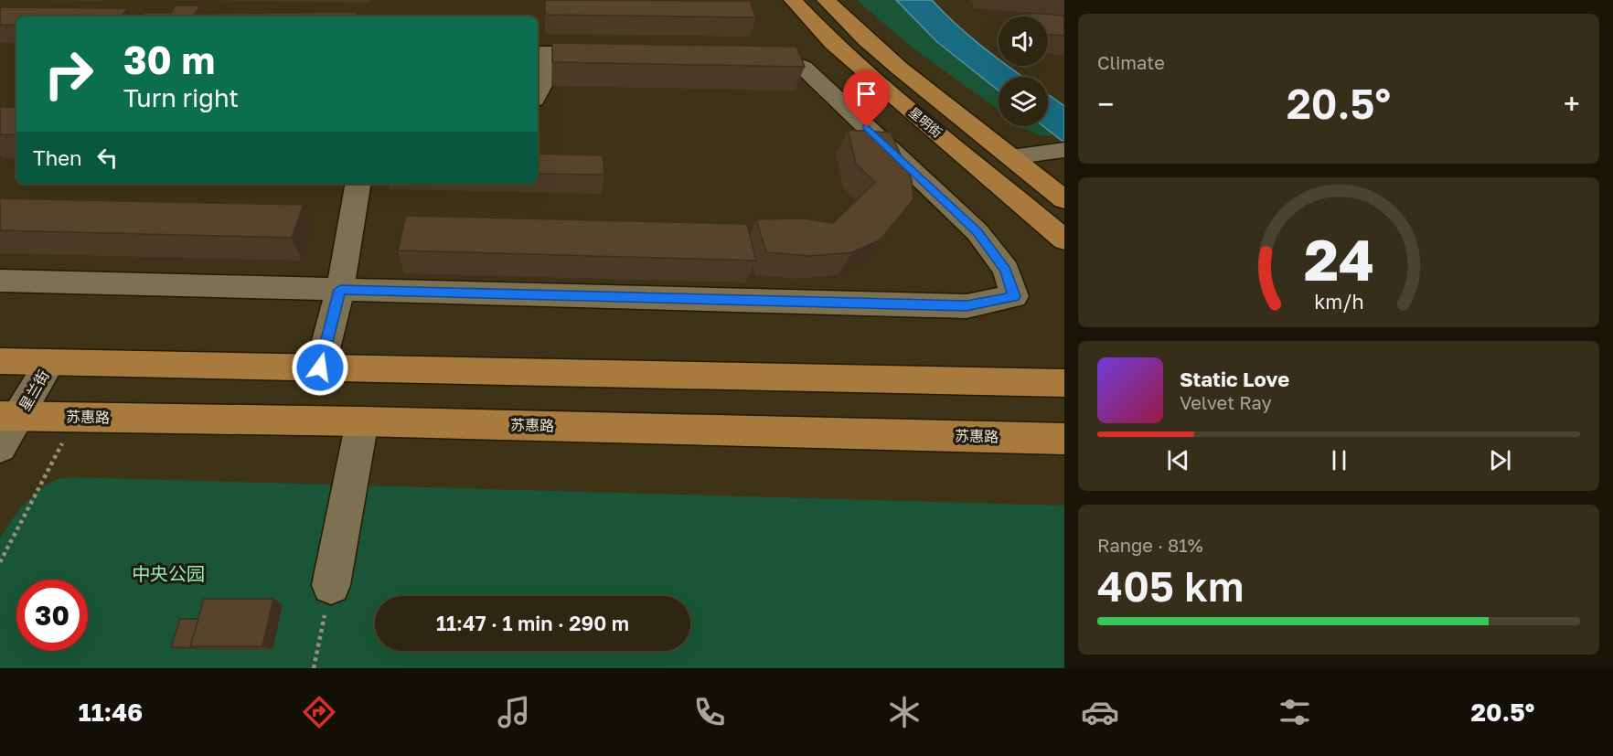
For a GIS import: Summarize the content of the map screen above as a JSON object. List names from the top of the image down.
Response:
{
  "streets": {
    "main road": ["星明街", "苏惠路"],
    "street": ["星兰街"]
  },
  "crossings": [
    ["星兰街", "苏惠路"]
  ],
  "parks": ["中央公园"],
  "page": {
    "tile": [
      "Climate",
      ["Range · 81%", "405 km"]
    ],
    "turn": ["30 m", "Turn right"],
    "heat": ["−", "20.5°", "+"],
    "then": "Then",
    "song": ["Static Love", "Velvet Ray"],
    "limit": "30",
    "trip": "11:47 · 1 min · 290 m",
    "tabs": ["11:46", "20.5°"],
    "gauge": ["24", "km/h"]
  }
}
